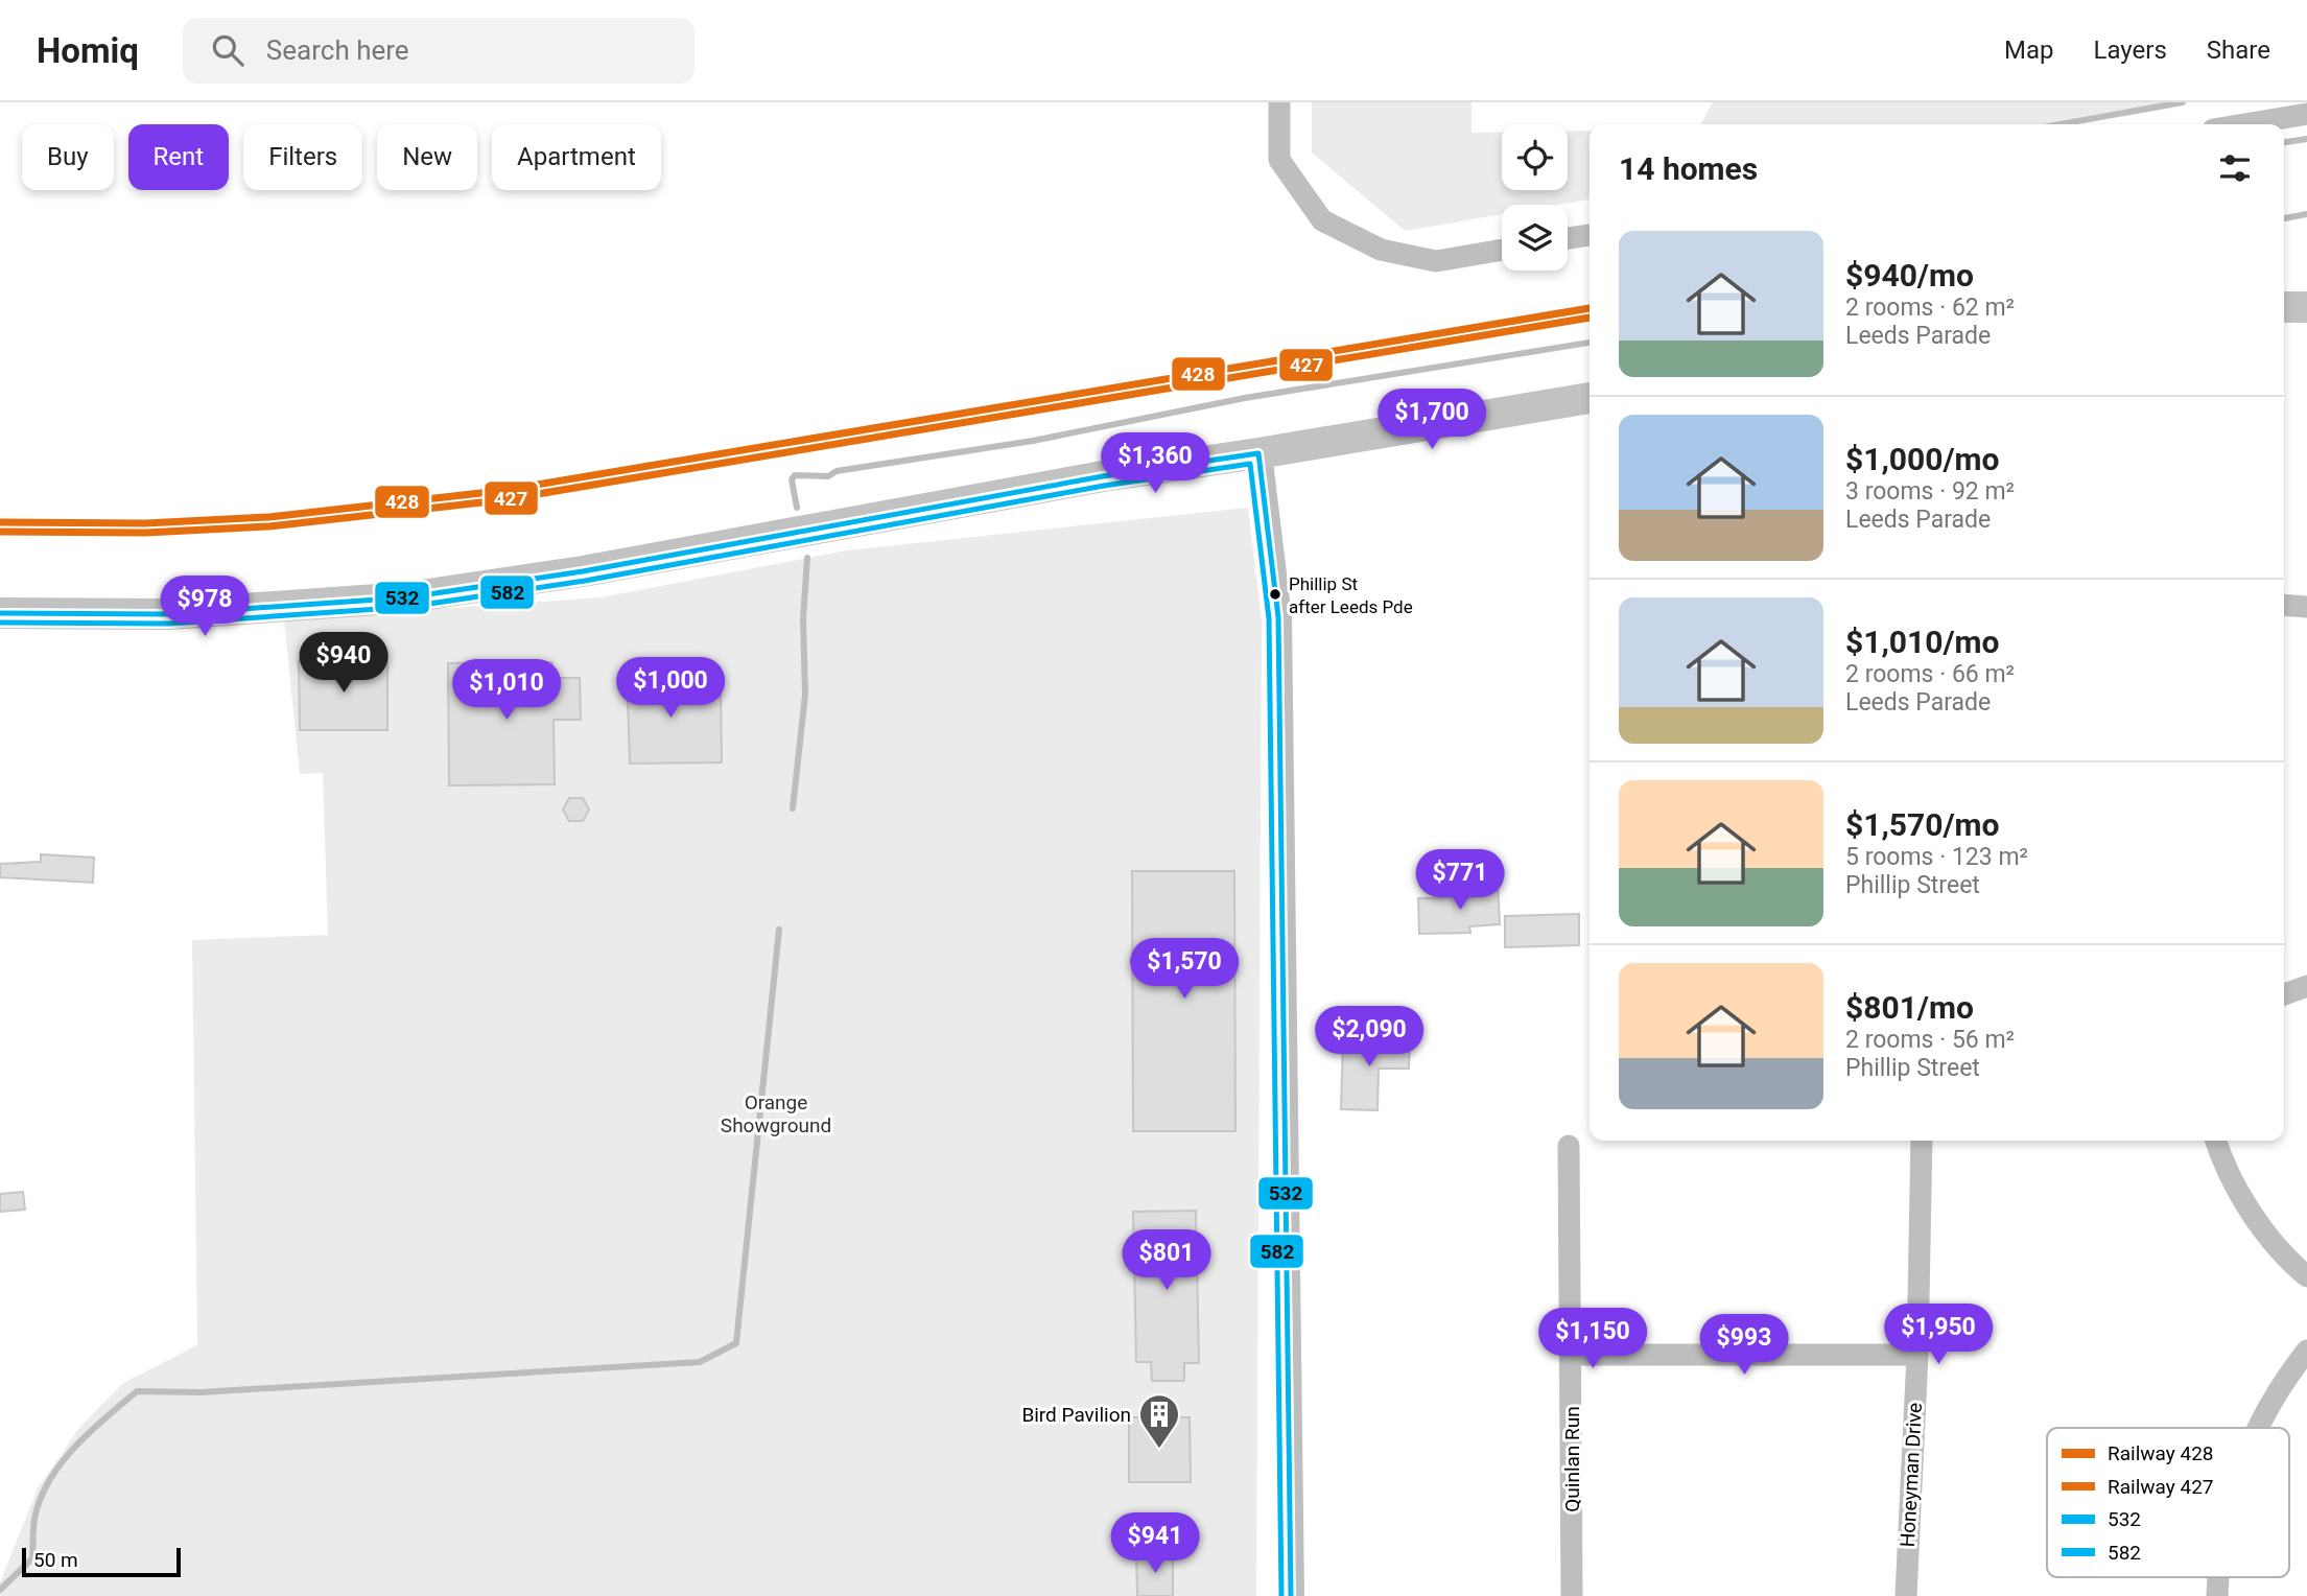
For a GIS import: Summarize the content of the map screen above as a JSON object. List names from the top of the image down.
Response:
{
  "streets": {
    "street": ["Quinlan Run", "Honeyman Drive"]
  },
  "parks": ["Orange Showground"],
  "places": {
    "other": ["Phillip St after Leeds Pde"],
    "building": ["Bird Pavilion"]
  },
  "lines": [
    "rail line 428",
    "rail line 427",
    "transit line 532",
    "transit line 582"
  ],
  "legend": [
    "Railway 428",
    "Railway 427",
    "532",
    "582"
  ],
  "scale_bar": "50 m",
  "page": {
    "header": "Homiq",
    "search": "Search here",
    "nav": ["Map", "Layers", "Share"],
    "chip": [
      "Buy",
      "Rent",
      "Filters",
      "New",
      "Apartment"
    ],
    "heading": "14 homes",
    "list": [
      {
        "name": "$940/mo",
        "note": "2 rooms · 62 m² · Leeds Parade"
      },
      {
        "name": "$1,000/mo",
        "note": "3 rooms · 92 m² · Leeds Parade"
      },
      {
        "name": "$1,010/mo",
        "note": "2 rooms · 66 m² · Leeds Parade"
      },
      {
        "name": "$1,570/mo",
        "note": "5 rooms · 123 m² · Phillip Street"
      },
      {
        "name": "$801/mo",
        "note": "2 rooms · 56 m² · Phillip Street"
      }
    ],
    "price": [
      "$1,700",
      "$1,360",
      "$978",
      "$940",
      "$1,000",
      "$1,010",
      "$771",
      "$1,570",
      "$2,090",
      "$801",
      "$1,950",
      "$1,150",
      "$993",
      "$941"
    ],
    "scale": "50 m"
  }
}
